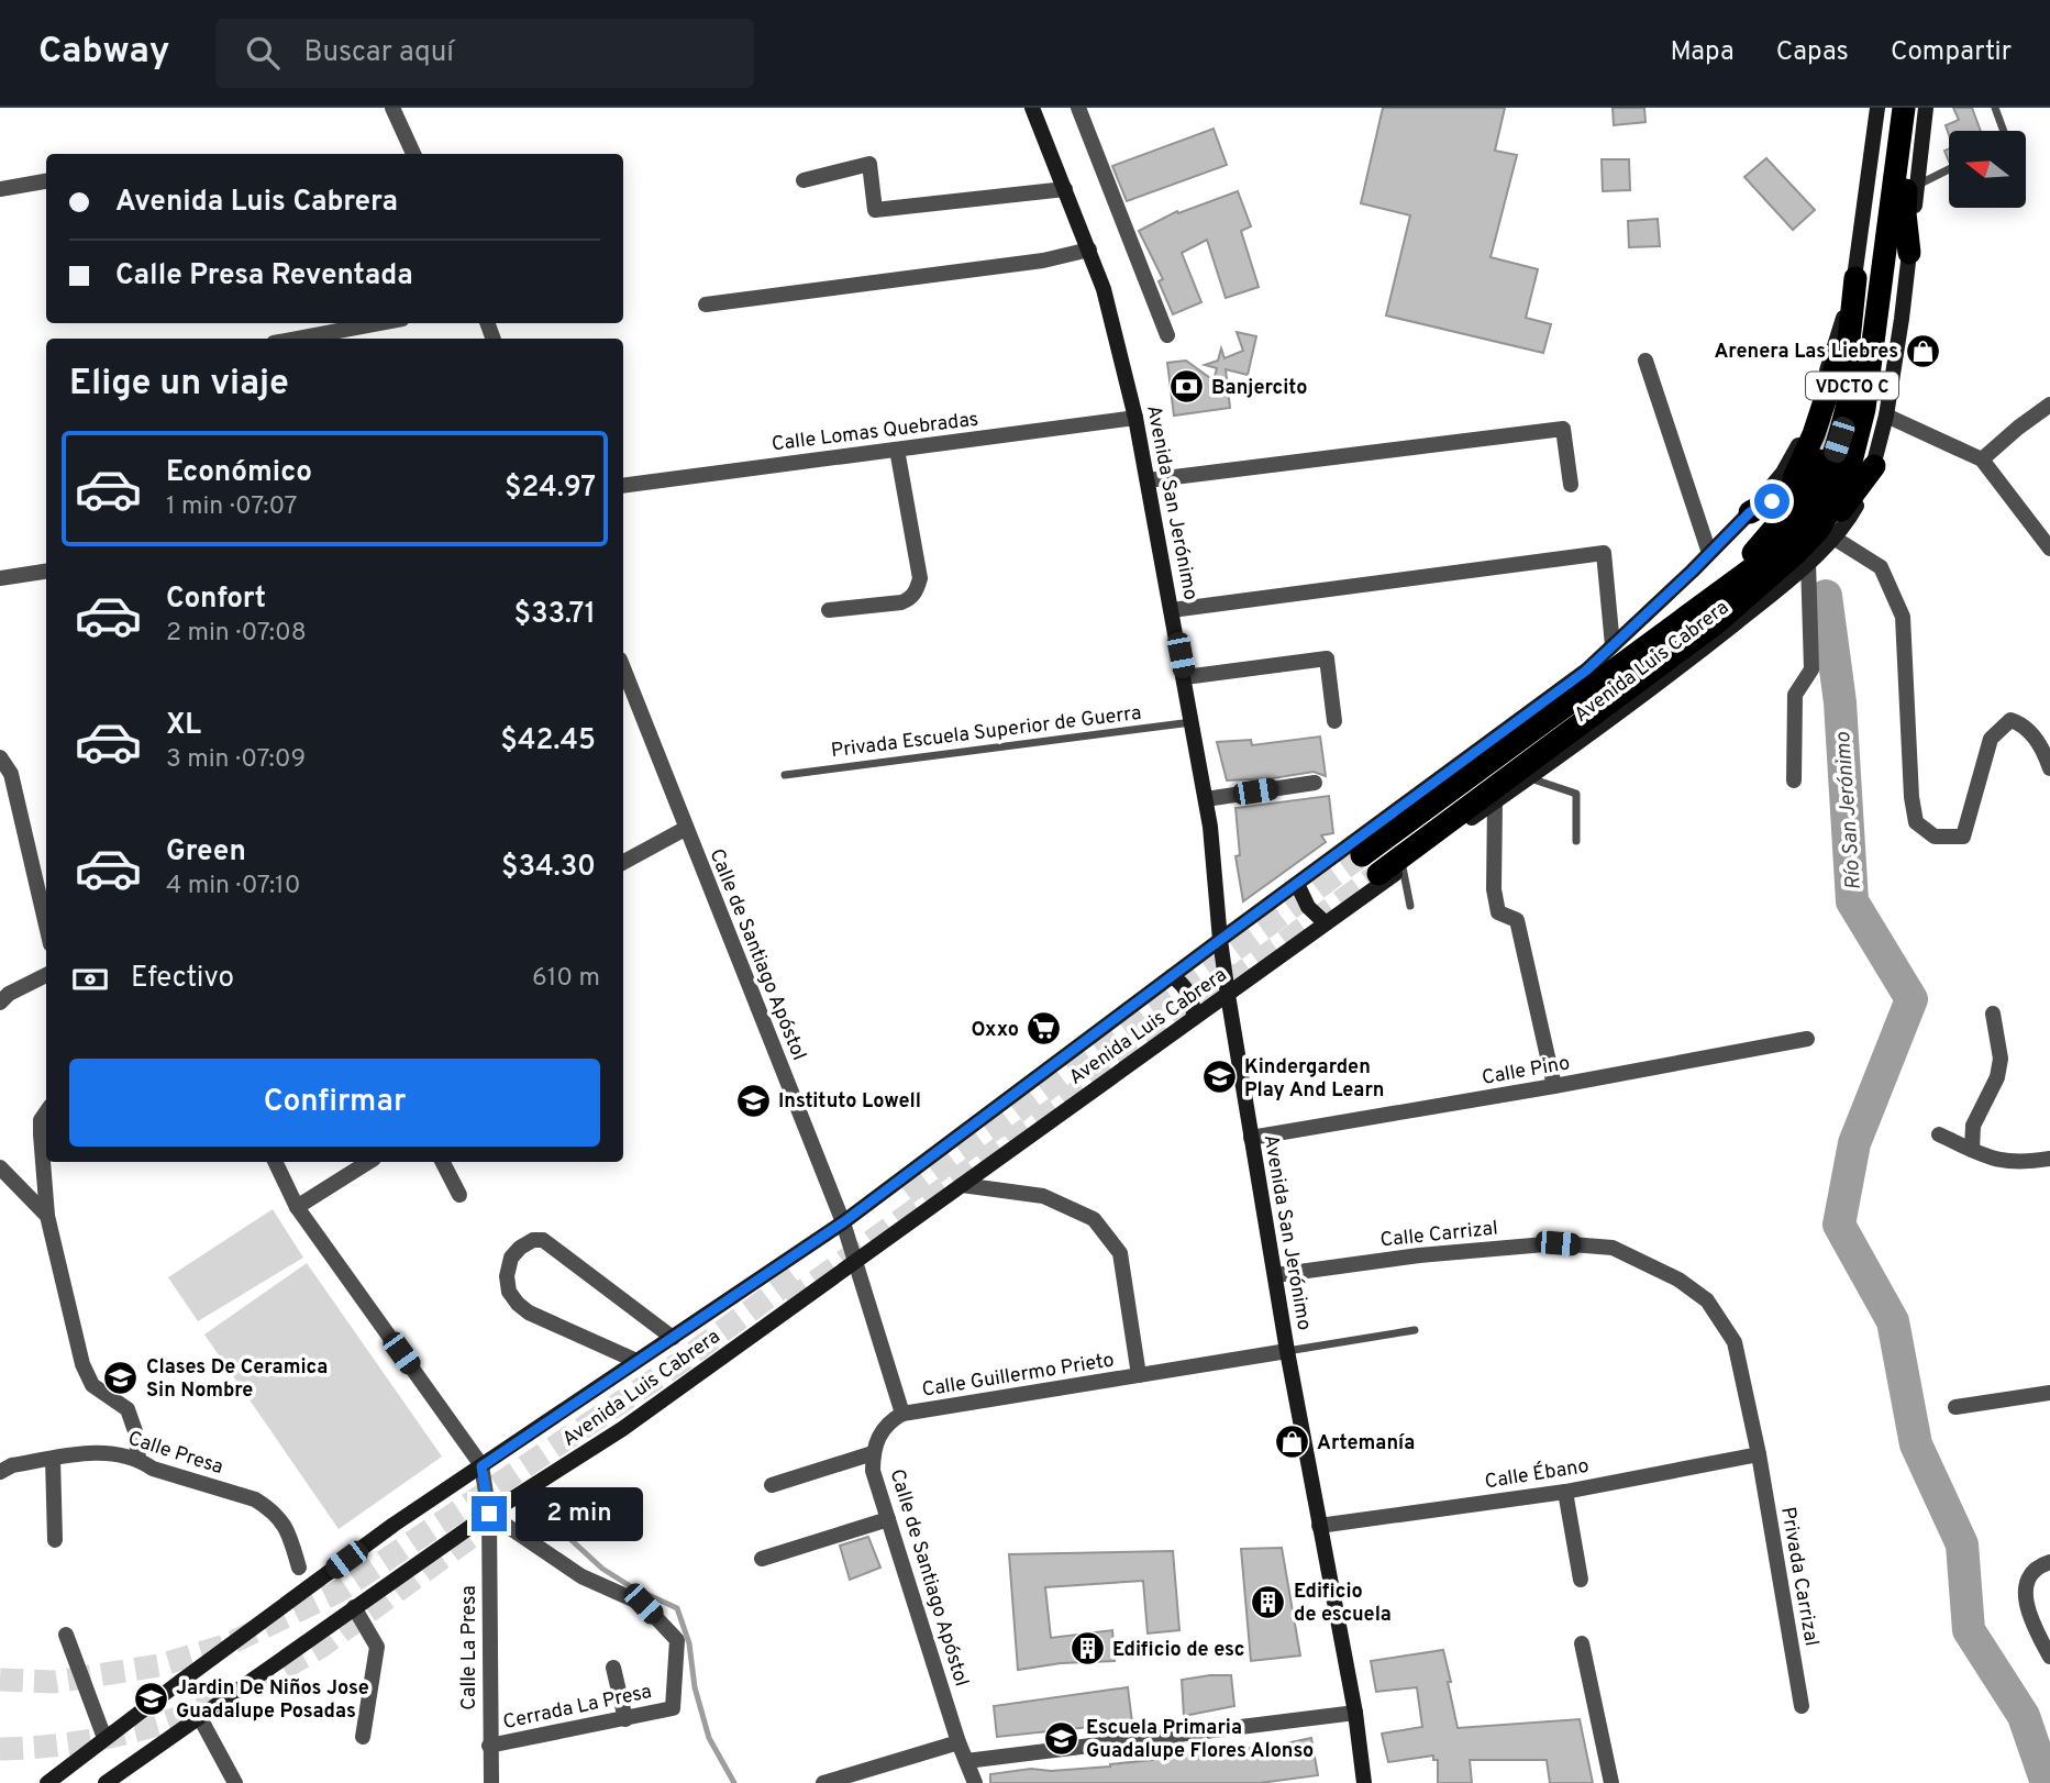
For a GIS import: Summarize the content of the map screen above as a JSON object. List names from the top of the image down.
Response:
{
  "streets": {
    "highway": ["VDCTO C"],
    "main road": ["Avenida San Jerónimo", "Avenida Luis Cabrera"],
    "street": [
      "Calle Lomas Quebradas",
      "Calle de Santiago Apóstol",
      "Calle Pino",
      "Calle Carrizal",
      "Calle Guillermo Prieto",
      "Calle Presa",
      "Calle Ébano",
      "Privada Carrizal",
      "Calle La Presa",
      "Cerrada La Presa"
    ],
    "lane": ["Privada Escuela Superior de Guerra"]
  },
  "crossings": [
    ["VDCTO C", "Avenida Luis Cabrera"],
    ["Calle Lomas Quebradas", "Avenida San Jerónimo"],
    ["Avenida San Jerónimo", "Avenida Luis Cabrera"],
    ["Avenida San Jerónimo", "Privada Escuela Superior de Guerra"],
    ["Avenida San Jerónimo", "Calle Pino"],
    ["Avenida San Jerónimo", "Calle Carrizal"],
    ["Avenida San Jerónimo", "Calle Guillermo Prieto"],
    ["Avenida San Jerónimo", "Calle Ébano"],
    ["Avenida Luis Cabrera", "Calle de Santiago Apóstol"],
    ["Avenida Luis Cabrera", "Calle Guillermo Prieto"],
    ["Avenida Luis Cabrera", "Calle La Presa"],
    ["Avenida Luis Cabrera", "Cerrada La Presa"],
    ["Calle de Santiago Apóstol", "Calle Guillermo Prieto"],
    ["Calle Carrizal", "Calle Ébano"],
    ["Calle Carrizal", "Privada Carrizal"],
    ["Calle Ébano", "Privada Carrizal"],
    ["Calle La Presa", "Cerrada La Presa"]
  ],
  "water": ["Río San Jerónimo"],
  "places": {
    "shop": ["Arenera Las Liebres", "Artemanía"],
    "bank": ["Banjercito"],
    "supermarket": ["Oxxo"],
    "school or university": [
      "Kindergarden Play And Learn",
      "Instituto Lowell",
      "Clases De Ceramica Sin Nombre",
      "Jardin De Niños Jose Guadalupe Posadas",
      "Escuela Primaria Guadalupe Flores Alonso"
    ],
    "building": ["Edificio de escuela", "Edificio de esc"]
  },
  "north": "left",
  "page": {
    "header": "Cabway",
    "search": "Buscar aquí",
    "nav": ["Mapa", "Capas", "Compartir"],
    "banner": ["Avenida Luis Cabrera", "Calle Presa Reventada"],
    "heading": "Elige un viaje",
    "list": [
      {
        "name": "Económico",
        "note": "1 min · 07:07",
        "value": "$24.97"
      },
      {
        "name": "Confort",
        "note": "2 min · 07:08",
        "value": "$33.71"
      },
      {
        "name": "XL",
        "note": "3 min · 07:09",
        "value": "$42.45"
      },
      {
        "name": "Green",
        "note": "4 min · 07:10",
        "value": "$34.30"
      }
    ],
    "pay": ["Efectivo", "610 m"],
    "buttons": "Confirmar",
    "bubble": "2 min"
  }
}
